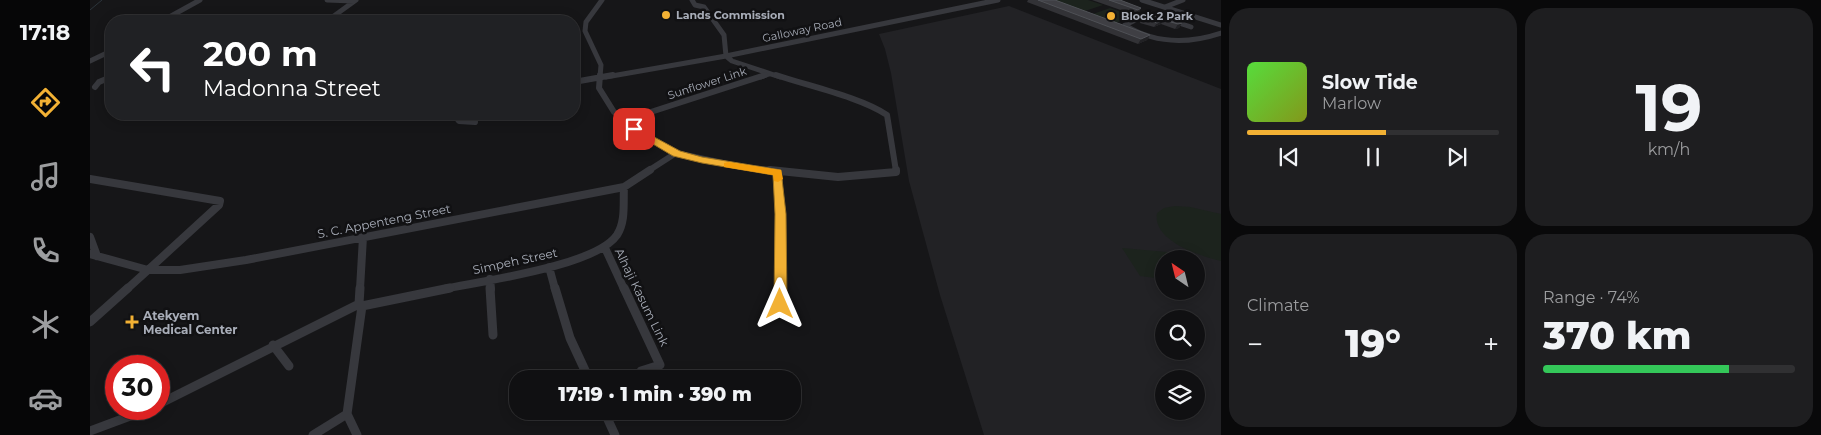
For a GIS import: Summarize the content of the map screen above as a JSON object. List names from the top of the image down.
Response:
{
  "streets": {
    "street": [
      "Galloway Road",
      "Sunflower Link",
      "S. C. Appenteng Street",
      "Simpeh Street",
      "Alhaji Kasum Link"
    ]
  },
  "crossings": [
    ["S. C. Appenteng Street", "Simpeh Street"],
    ["Simpeh Street", "Alhaji Kasum Link"]
  ],
  "places": {
    "other": ["Lands Commission", "Block 2 Park"],
    "health": ["Atekyem Medical Center"]
  },
  "north": "top left",
  "page": {
    "tabs": "17:18",
    "tile": [
      ["19", "km/h"],
      "Climate",
      ["Range · 74%", "370 km"]
    ],
    "turn": ["200 m", "Madonna Street"],
    "song": ["Slow Tide", "Marlow"],
    "heat": ["−", "19°", "+"],
    "limit": "30",
    "trip": "17:19 · 1 min · 390 m"
  }
}
